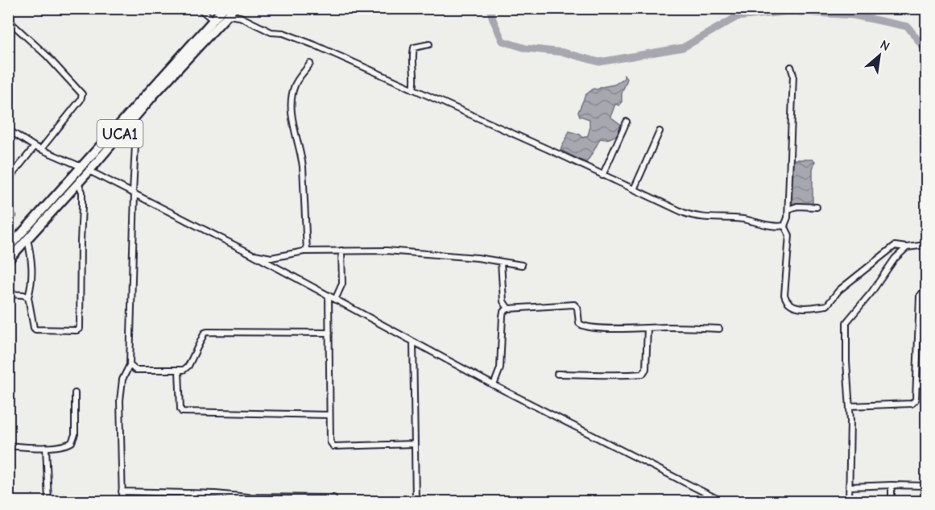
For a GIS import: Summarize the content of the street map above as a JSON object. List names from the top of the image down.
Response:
{
  "streets": {
    "main road": ["UCA1"]
  },
  "north": "top right"
}
